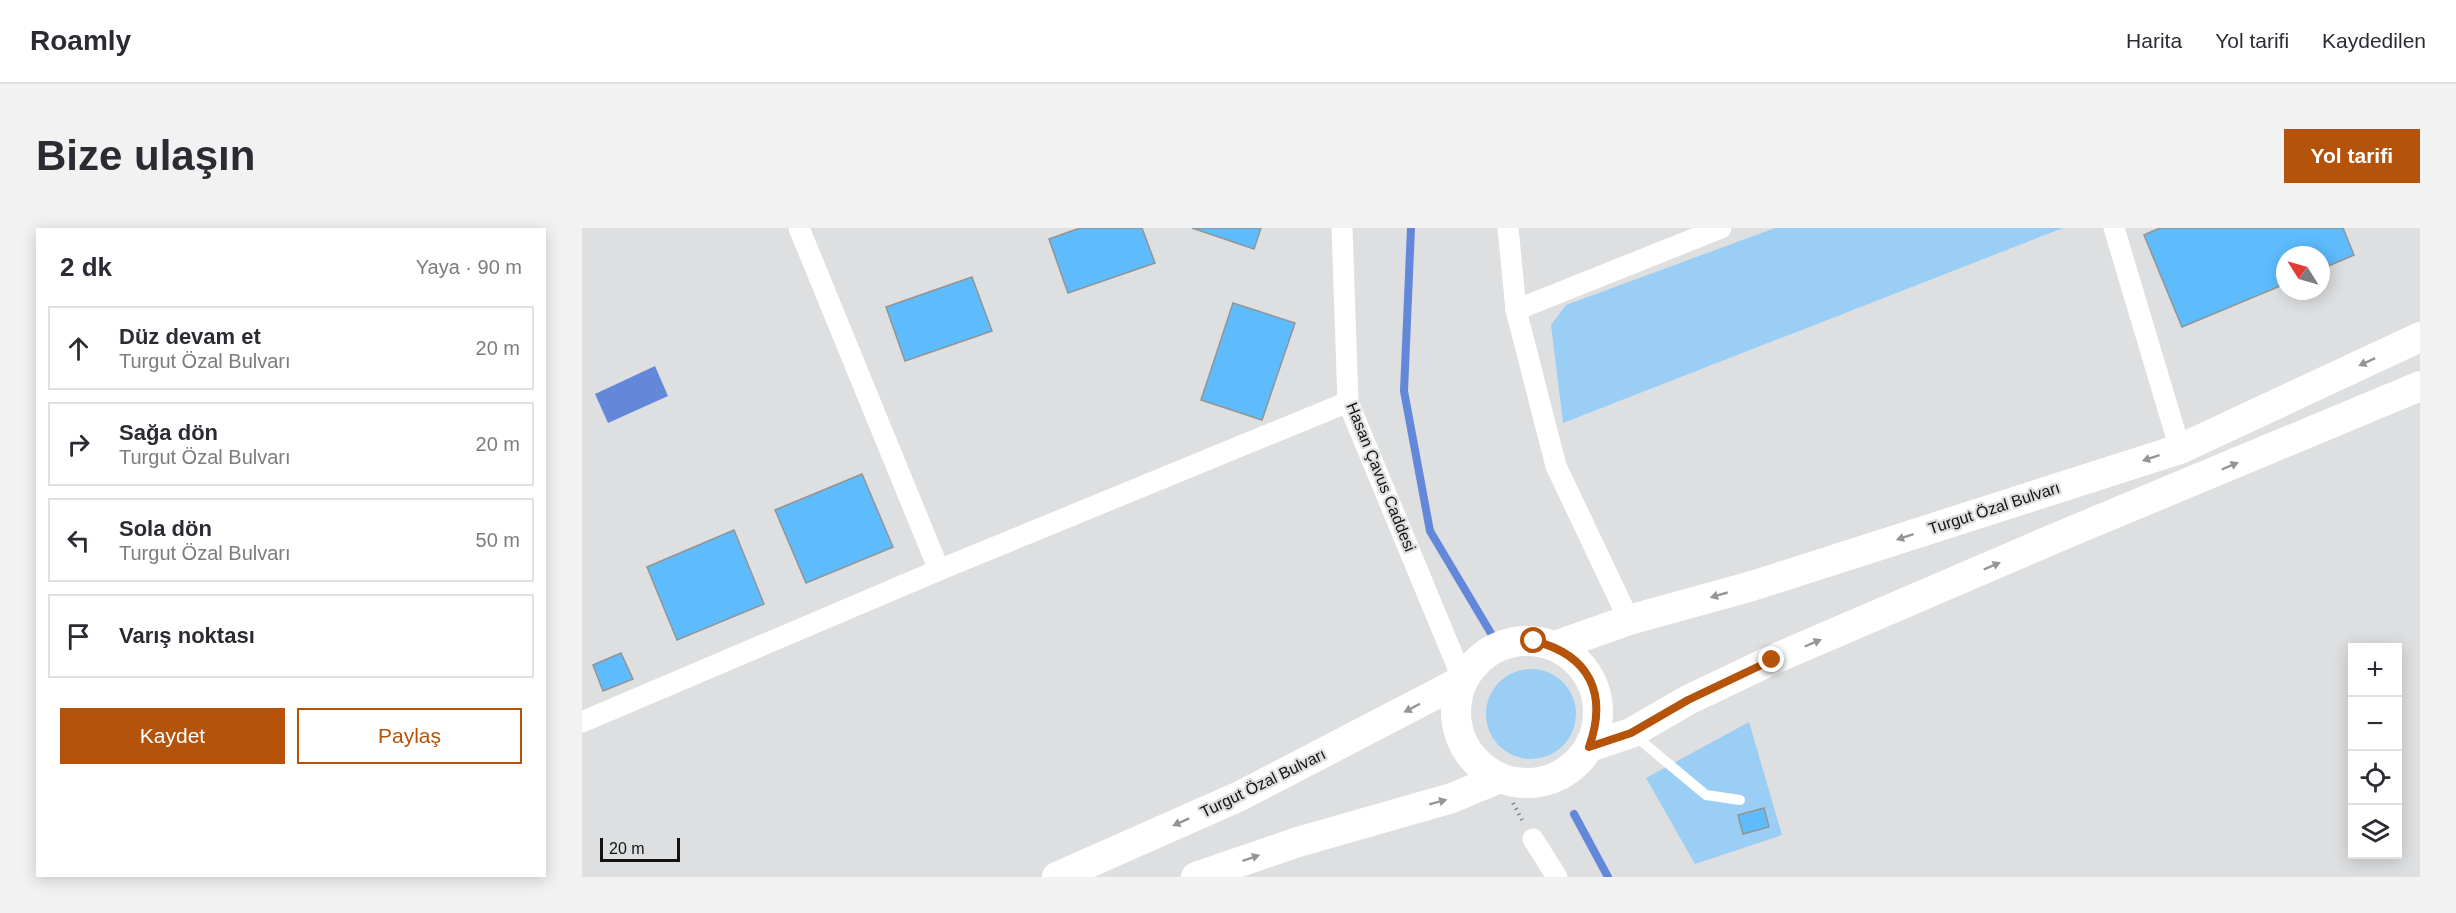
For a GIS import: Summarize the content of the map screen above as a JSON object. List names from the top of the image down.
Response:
{
  "streets": {
    "main road": ["Turgut Özal Bulvarı"],
    "street": ["Hasan Çavus Caddesi"]
  },
  "crossings": [
    ["Hasan Çavus Caddesi", "Turgut Özal Bulvarı"]
  ],
  "scale_bar": "20 m",
  "north": "top left",
  "page": {
    "header": "Roamly",
    "nav": ["Harita", "Yol tarifi", "Kaydedilen"],
    "buttons": [
      "Yol tarifi",
      ["Kaydet", "Paylaş"]
    ],
    "title": "Bize ulaşın",
    "heading": ["2 dk", "Yaya · 90 m"],
    "list": [
      ["Düz devam et", "Turgut Özal Bulvarı", "20 m"],
      ["Sağa dön", "Turgut Özal Bulvarı", "20 m"],
      ["Sola dön", "Turgut Özal Bulvarı", "50 m"],
      "Varış noktası"
    ],
    "map_buttons": ["+", "−"],
    "scale": "20 m"
  }
}
